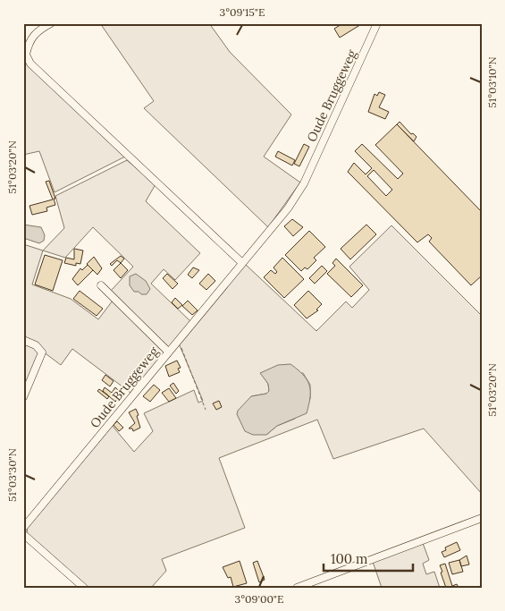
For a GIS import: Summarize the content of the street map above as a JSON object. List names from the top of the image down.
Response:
{
  "streets": {
    "street": ["Oude Bruggeweg"]
  },
  "scale_bar": "100 m",
  "coordinates": [
    "3°09'15\"E",
    "51°03'10\"N",
    "51°03'20\"N",
    "51°03'30\"N",
    "3°09'00\"E"
  ]
}
